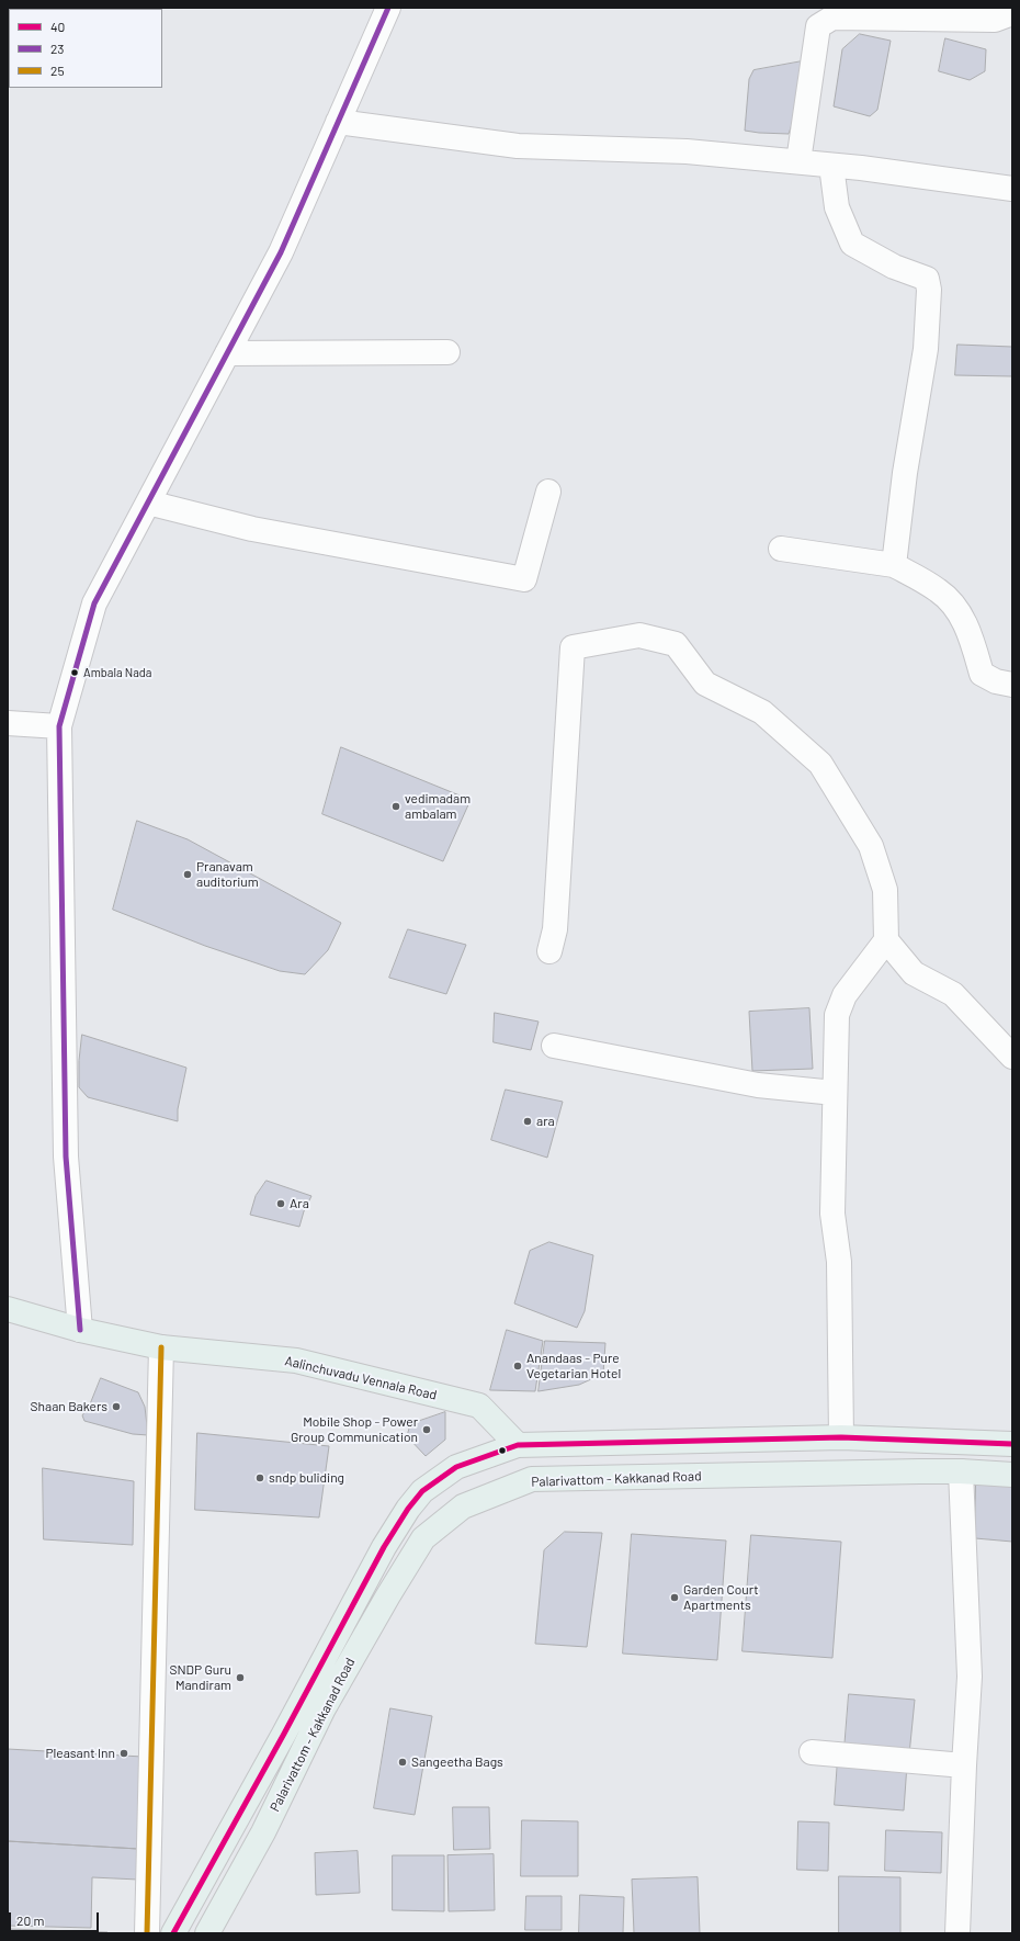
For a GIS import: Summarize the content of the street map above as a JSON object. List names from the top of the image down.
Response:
{
  "streets": {
    "main road": ["Aalinchuvadu Vennala Road", "Palarivattom - Kakkanad Road"]
  },
  "crossings": [
    ["Aalinchuvadu Vennala Road", "Palarivattom - Kakkanad Road"]
  ],
  "places": [
    "Ambala Nada",
    "vedimadam ambalam",
    "Pranavam auditorium",
    "ara",
    "Ara",
    "Anandaas - Pure Vegetarian Hotel",
    "Shaan Bakers",
    "Mobile Shop - Power Group Communication",
    "sndp buliding",
    "Garden Court Apartments",
    "SNDP Guru Mandiram",
    "Pleasant Inn",
    "Sangeetha Bags"
  ],
  "lines": ["transit line 23", "transit line 25", "transit line 40"],
  "legend": ["40", "23", "25"],
  "scale_bar": "20 m"
}
